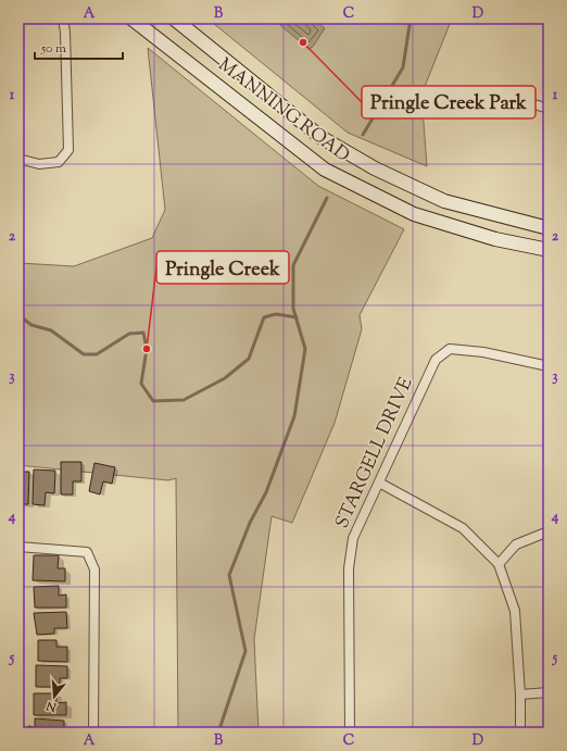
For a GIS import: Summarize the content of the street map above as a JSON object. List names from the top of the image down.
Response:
{
  "streets": {
    "main road": ["MANNING ROAD"],
    "street": ["STARGELL DRIVE"]
  },
  "places": ["Pringle Creek Park", "Pringle Creek"],
  "scale_bar": "50 m",
  "north": "bottom",
  "grid": {
    "columns": [
      "A",
      "B",
      "C",
      "D"
    ],
    "rows": [
      "1",
      "2",
      "3",
      "4",
      "5"
    ]
  }
}
